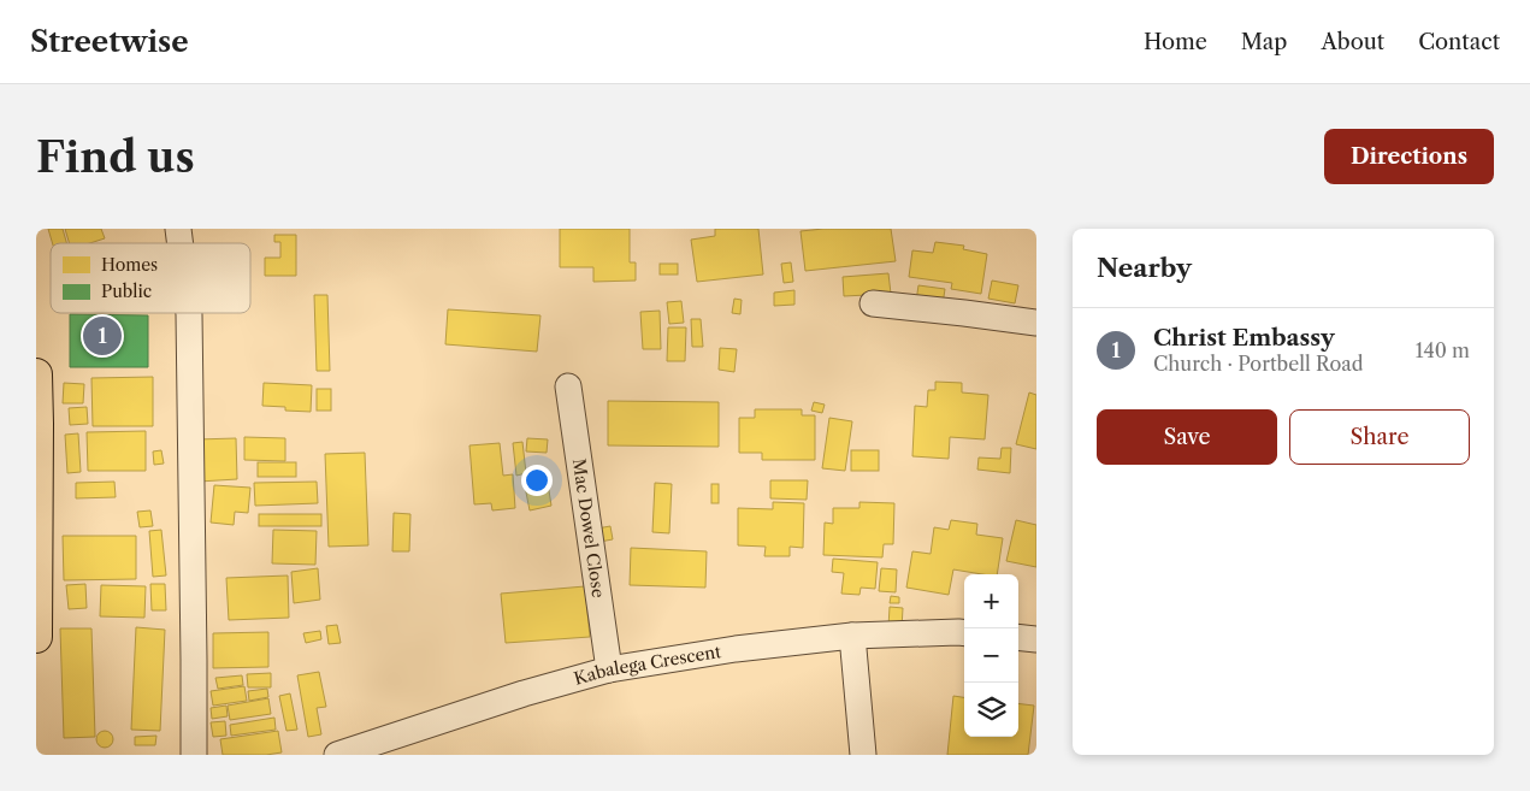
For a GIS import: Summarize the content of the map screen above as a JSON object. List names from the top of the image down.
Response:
{
  "streets": {
    "street": ["Mac Dowel Close", "Kabalega Crescent"]
  },
  "crossings": [
    ["Mac Dowel Close", "Kabalega Crescent"]
  ],
  "legend": ["Homes", "Public"],
  "page": {
    "header": "Streetwise",
    "nav": [
      "Home",
      "Map",
      "About",
      "Contact"
    ],
    "buttons": [
      "Directions",
      ["Save", "Share"]
    ],
    "title": "Find us",
    "heading": "Nearby",
    "list": [
      {
        "mark": "1",
        "name": "Christ Embassy",
        "note": "Church · Portbell Road",
        "value": "140 m"
      }
    ],
    "pins": "1",
    "map_buttons": ["+", "−"]
  }
}
